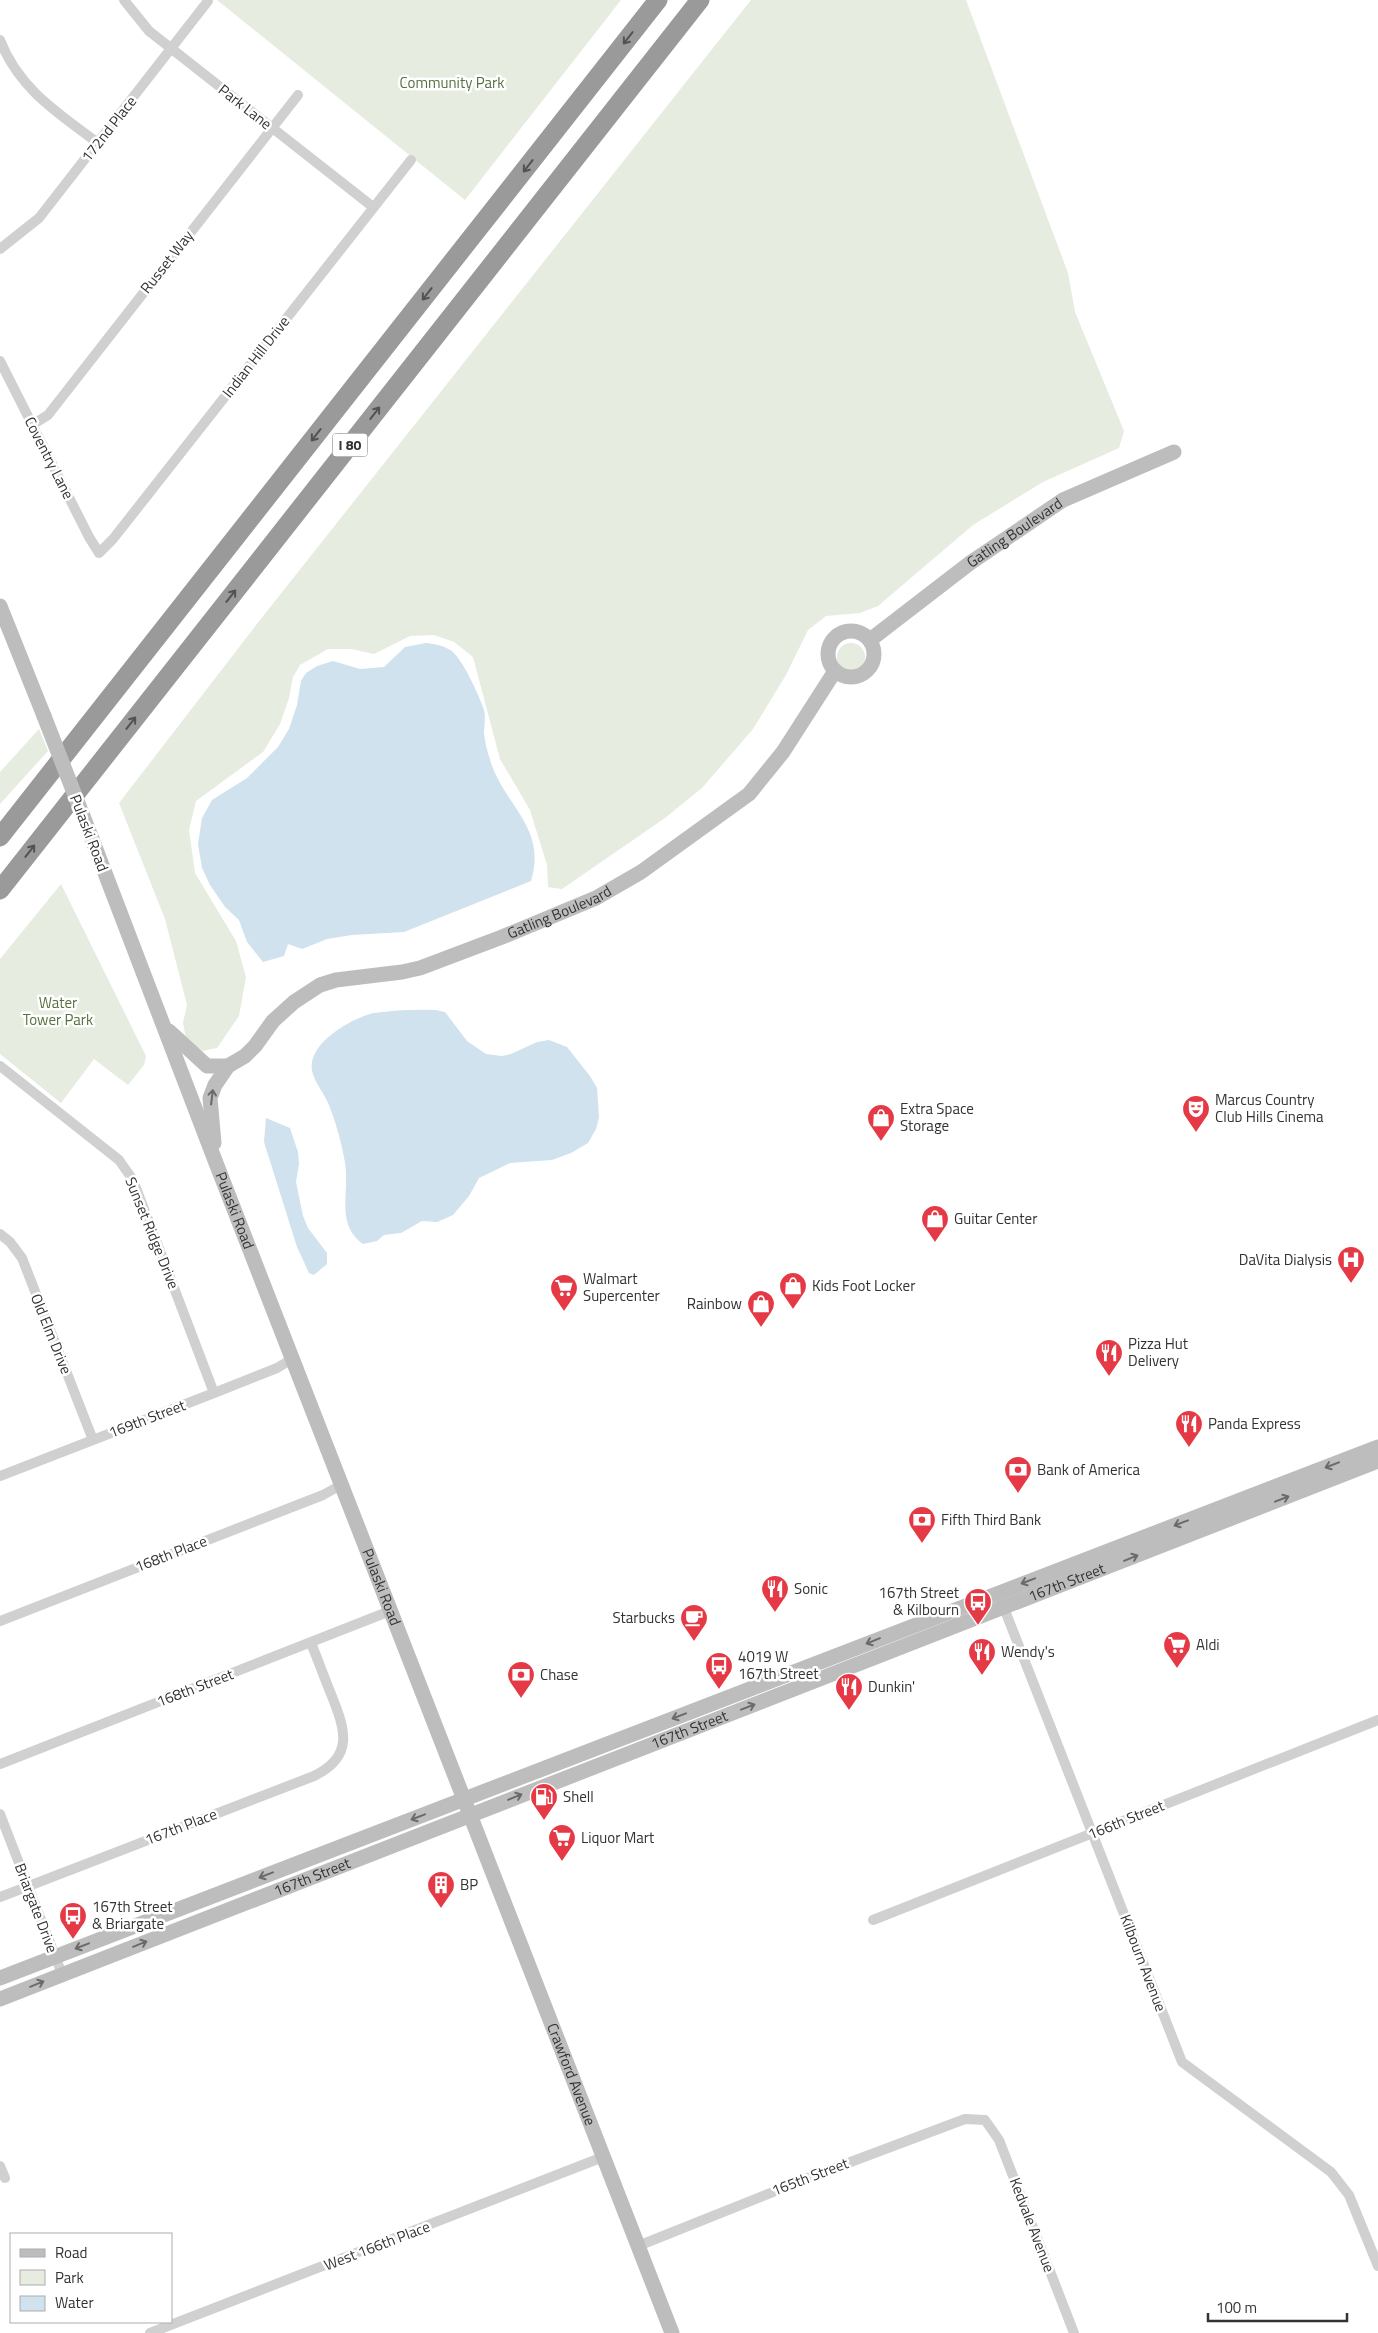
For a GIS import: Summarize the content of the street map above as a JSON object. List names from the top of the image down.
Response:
{
  "streets": {
    "highway": ["I 80"],
    "main road": [
      "Gatling Boulevard",
      "Pulaski Road",
      "167th Street",
      "Crawford Avenue"
    ],
    "street": [
      "Park Lane",
      "172nd Place",
      "Russet Way",
      "Indian Hill Drive",
      "Coventry Lane",
      "Sunset Ridge Drive",
      "Old Elm Drive",
      "169th Street",
      "168th Place",
      "168th Street",
      "166th Street",
      "167th Place",
      "Briargate Drive",
      "Kilbourn Avenue",
      "165th Street",
      "Kedvale Avenue",
      "West 166th Place"
    ]
  },
  "crossings": [
    ["Park Lane", "172nd Place"],
    ["Park Lane", "Russet Way"],
    ["Park Lane", "Indian Hill Drive"],
    ["Russet Way", "Coventry Lane"],
    ["Indian Hill Drive", "Coventry Lane"],
    ["Gatling Boulevard", "Pulaski Road"],
    ["Pulaski Road", "169th Street"],
    ["Pulaski Road", "168th Place"],
    ["Pulaski Road", "167th Street"],
    ["Pulaski Road", "168th Street"],
    ["Pulaski Road", "Crawford Avenue"],
    ["Sunset Ridge Drive", "169th Street"],
    ["Old Elm Drive", "169th Street"],
    ["167th Street", "Briargate Drive"],
    ["167th Street", "Kilbourn Avenue"],
    ["167th Street", "Crawford Avenue"],
    ["168th Street", "167th Place"],
    ["166th Street", "Kilbourn Avenue"],
    ["167th Place", "Briargate Drive"],
    ["Crawford Avenue", "165th Street"],
    ["Crawford Avenue", "West 166th Place"],
    ["165th Street", "Kedvale Avenue"]
  ],
  "parks": ["Community Park", "Water Tower Park"],
  "places": {
    "theatre": ["Marcus Country Club Hills Cinema"],
    "shop": [
      "Extra Space Storage",
      "Guitar Center",
      "Kids Foot Locker",
      "Rainbow"
    ],
    "hospital": ["DaVita Dialysis"],
    "supermarket": ["Walmart Supercenter", "Aldi", "Liquor Mart"],
    "restaurant": [
      "Pizza Hut Delivery",
      "Panda Express",
      "Sonic",
      "Wendy's",
      "Dunkin'"
    ],
    "bank": ["Bank of America", "Fifth Third Bank", "Chase"],
    "bus stop": ["167th Street & Kilbourn", "4019 W 167th Street", "167th Street & Briargate"],
    "cafe": ["Starbucks"],
    "fuel station": ["Shell"],
    "building": ["BP"]
  },
  "legend": ["Road", "Park", "Water"],
  "scale_bar": "100 m"
}
